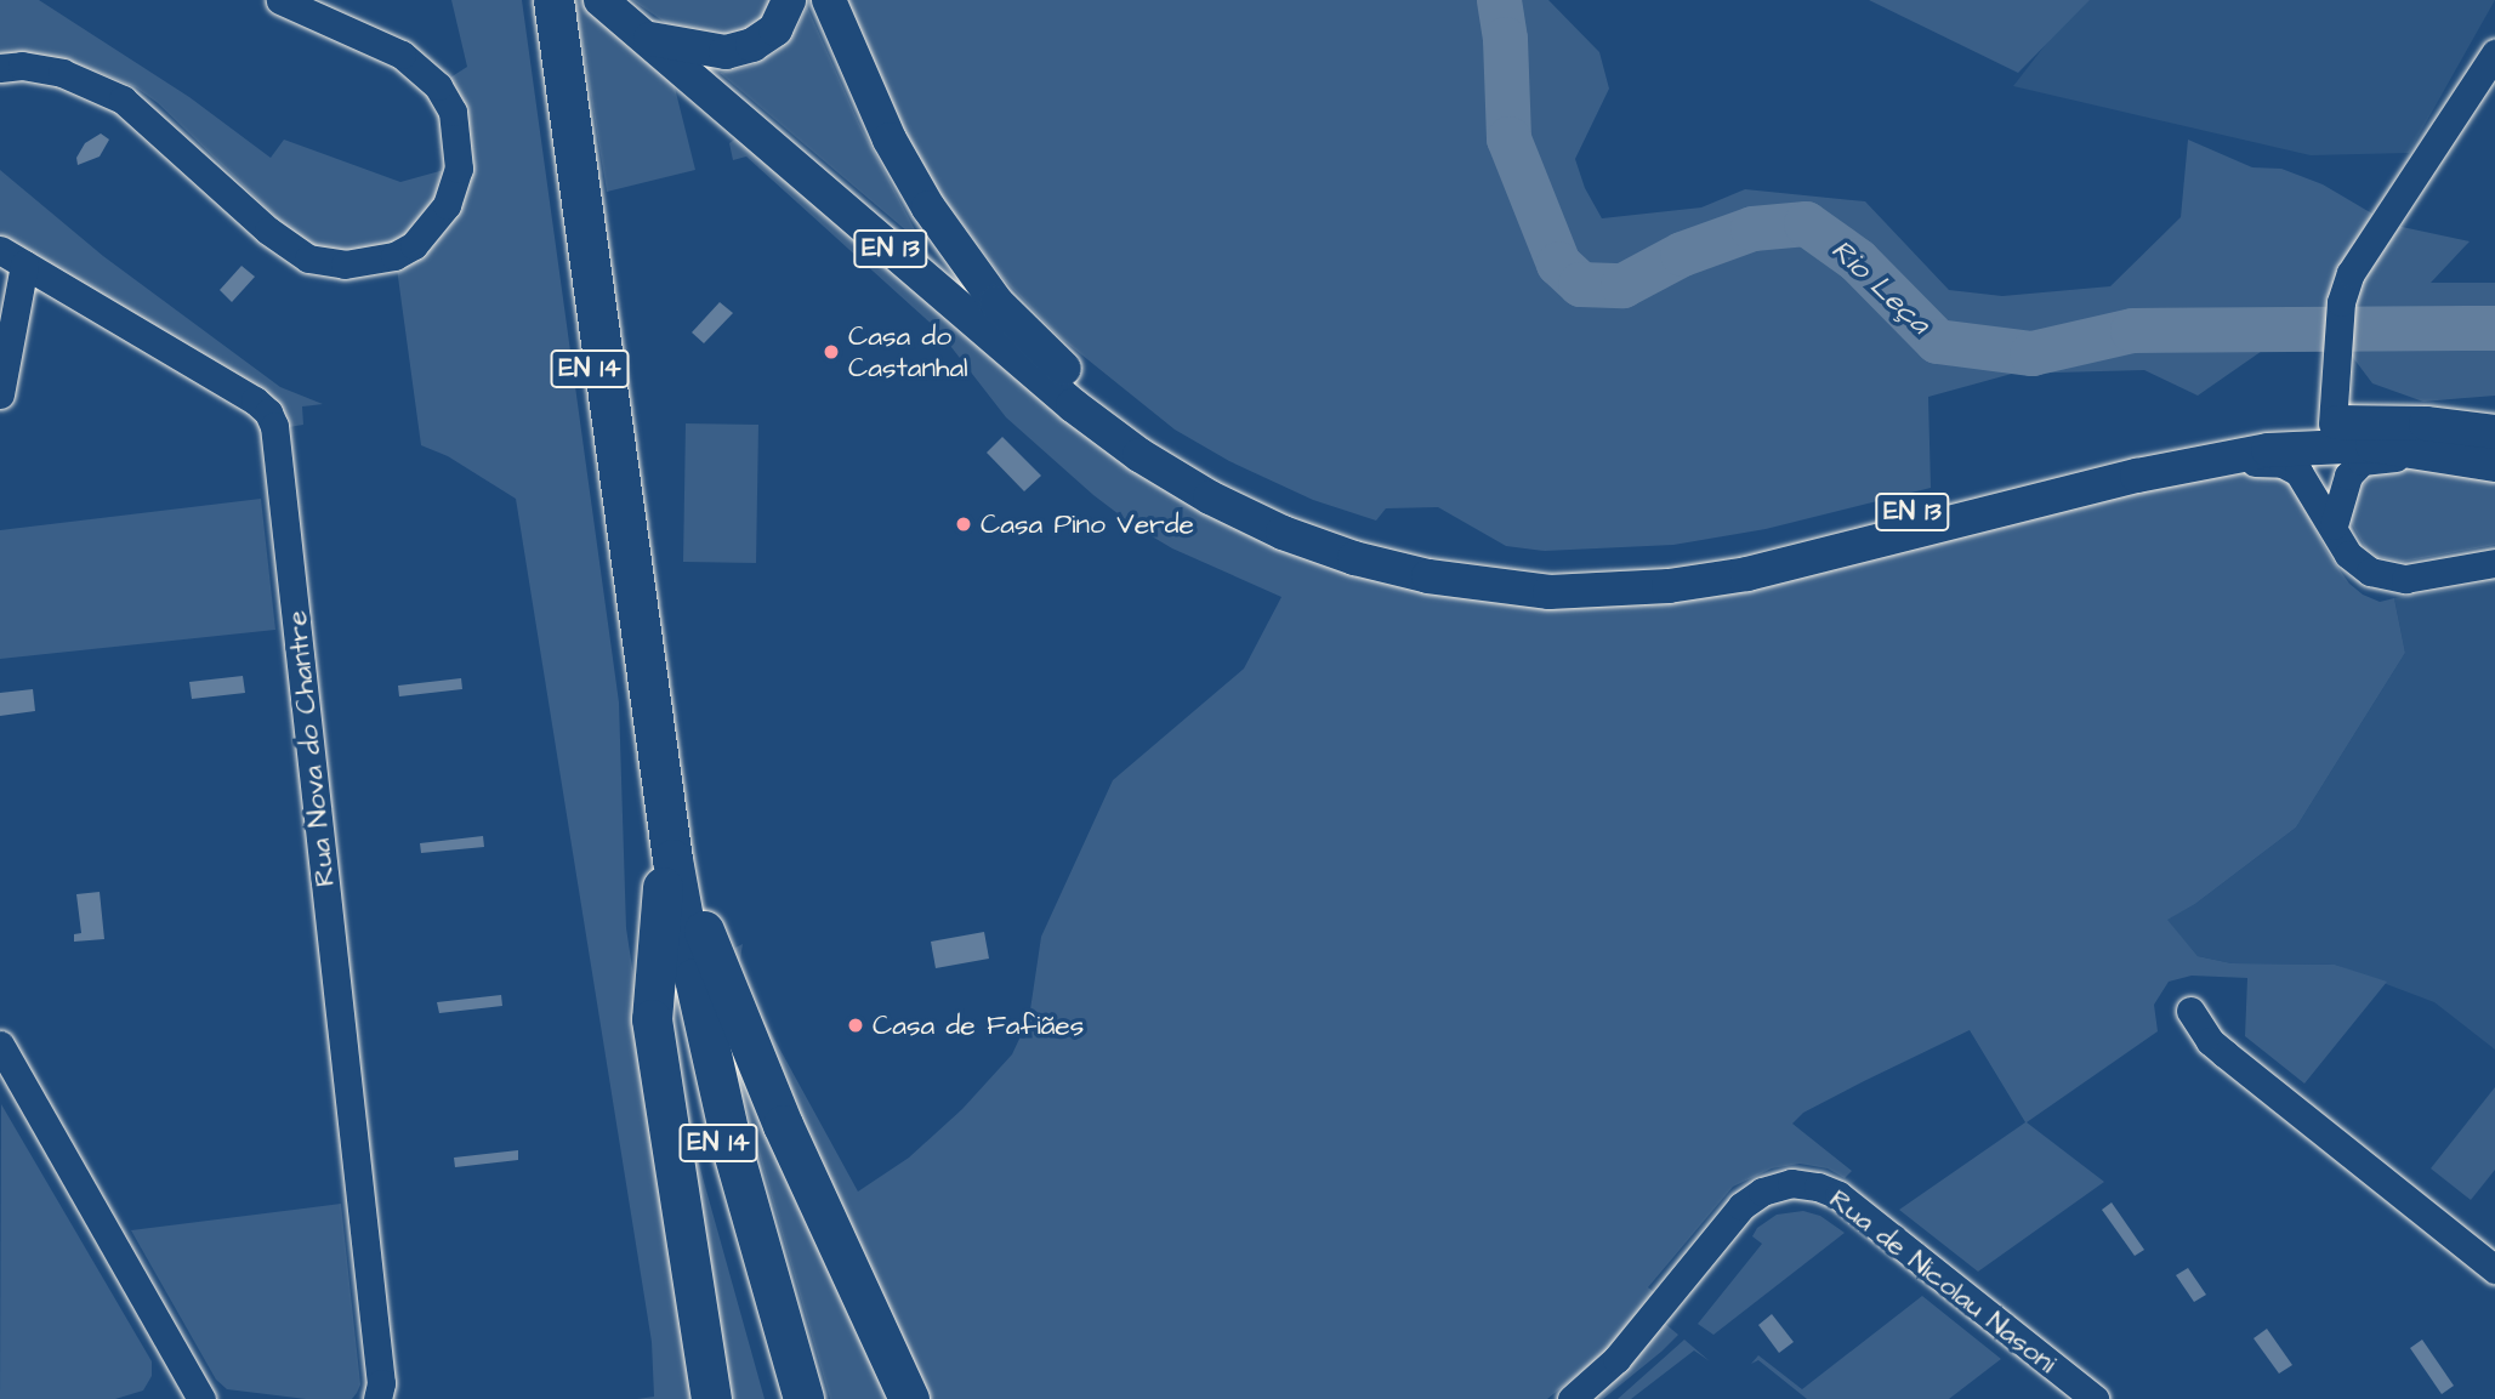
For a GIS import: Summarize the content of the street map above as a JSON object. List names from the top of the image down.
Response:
{
  "streets": {
    "highway": ["EN 14"],
    "main road": ["EN 13"],
    "street": ["Rua Nova do Chantre", "Rua de Nicolau Nasoni"]
  },
  "water": ["Rio Leça"],
  "places": ["Casa do Castanhal", "Casa Pino Verde", "Casa de Fafiães"]
}
